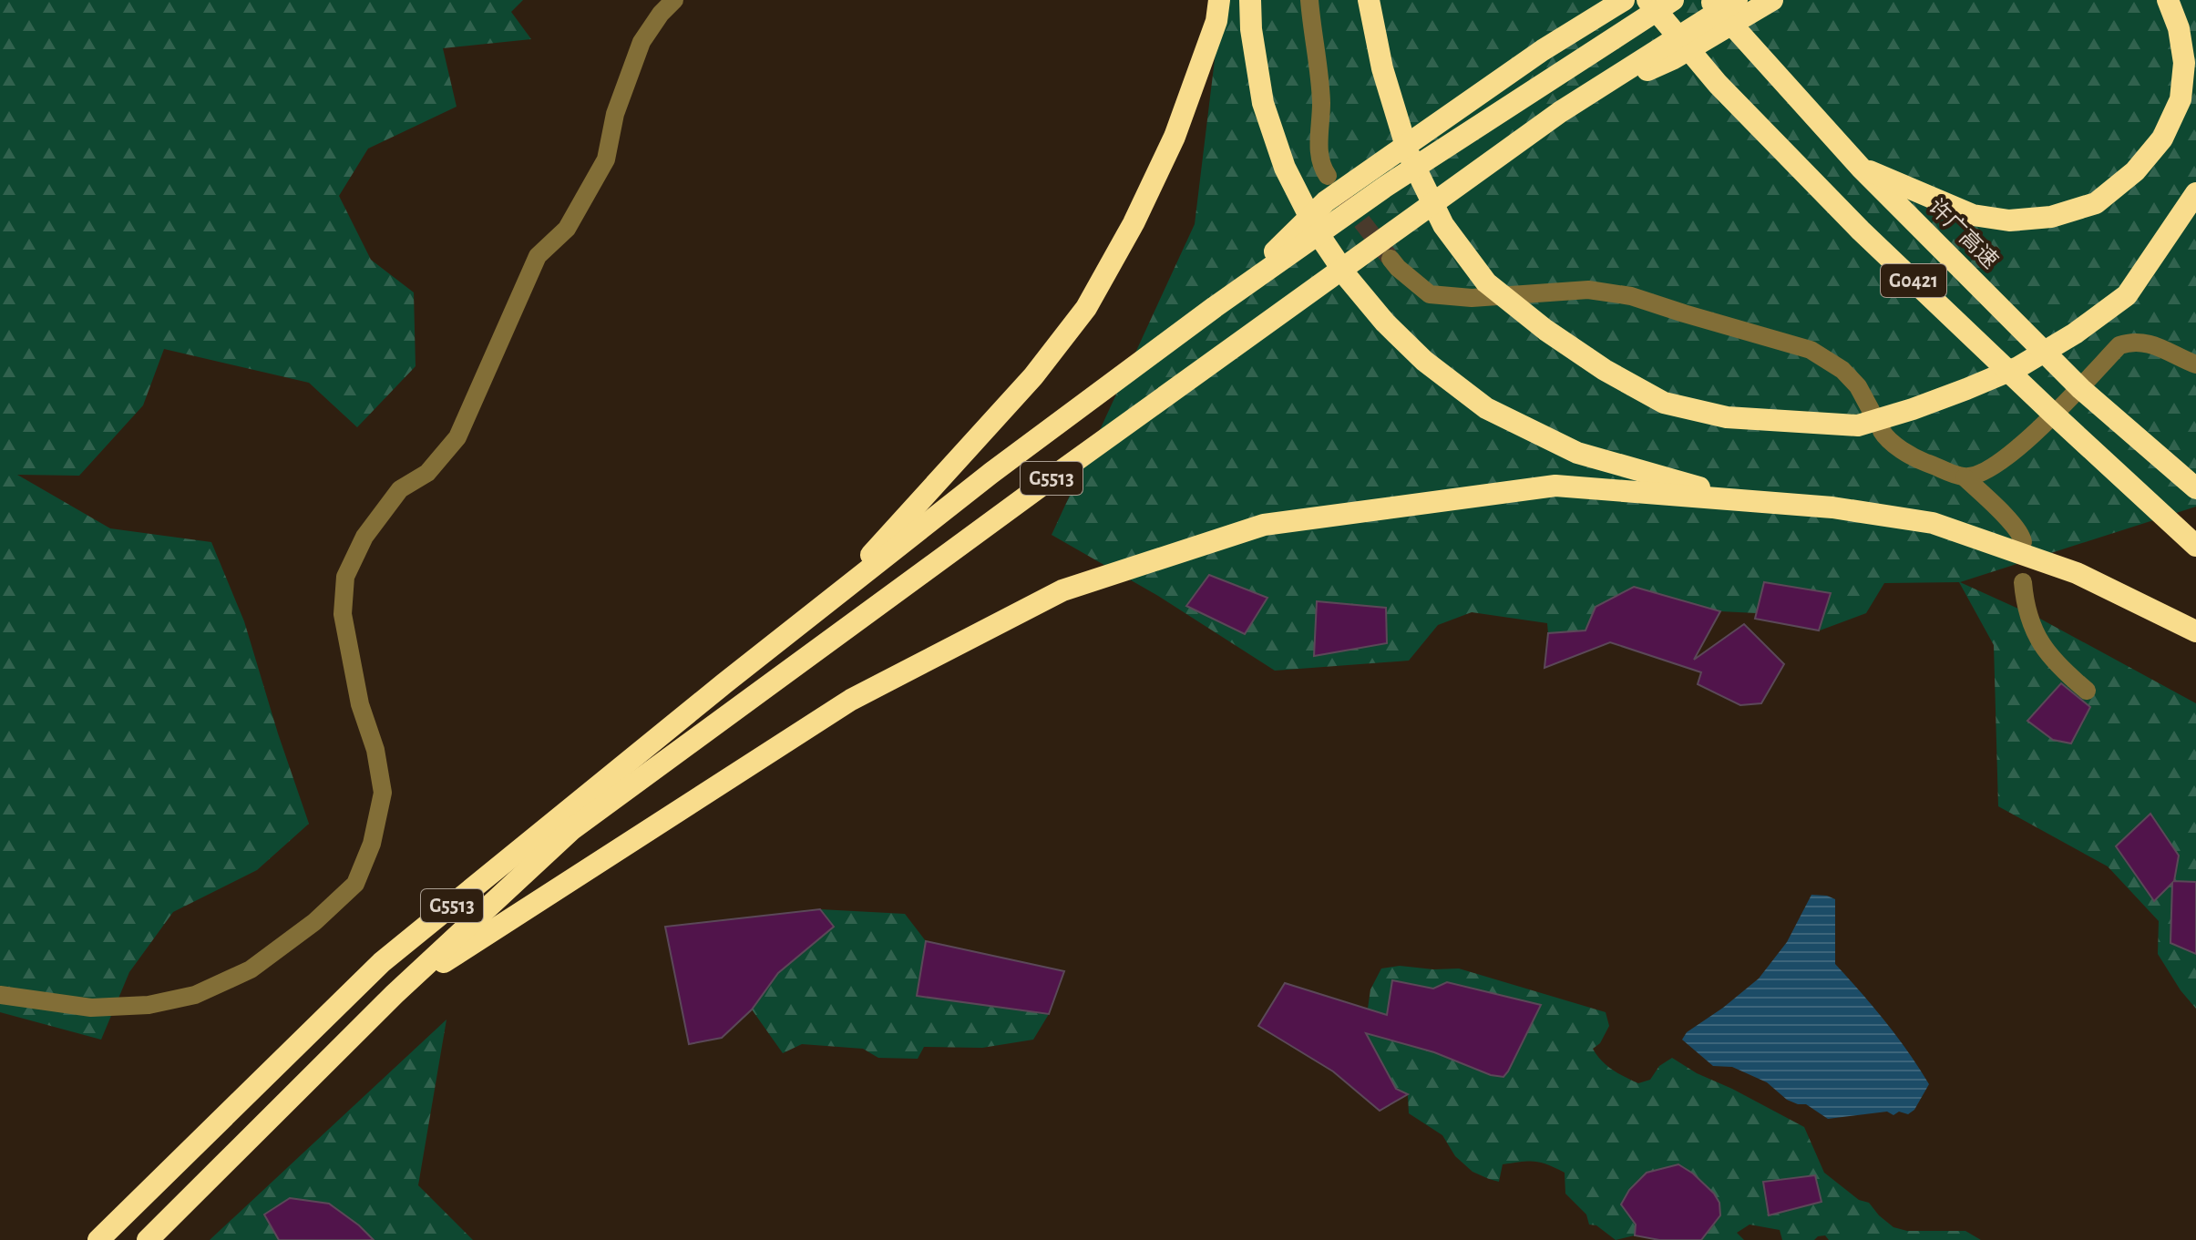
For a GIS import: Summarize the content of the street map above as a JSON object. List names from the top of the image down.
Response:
{
  "streets": {
    "highway": ["许广高速", "G0421", "G5513"]
  }
}
